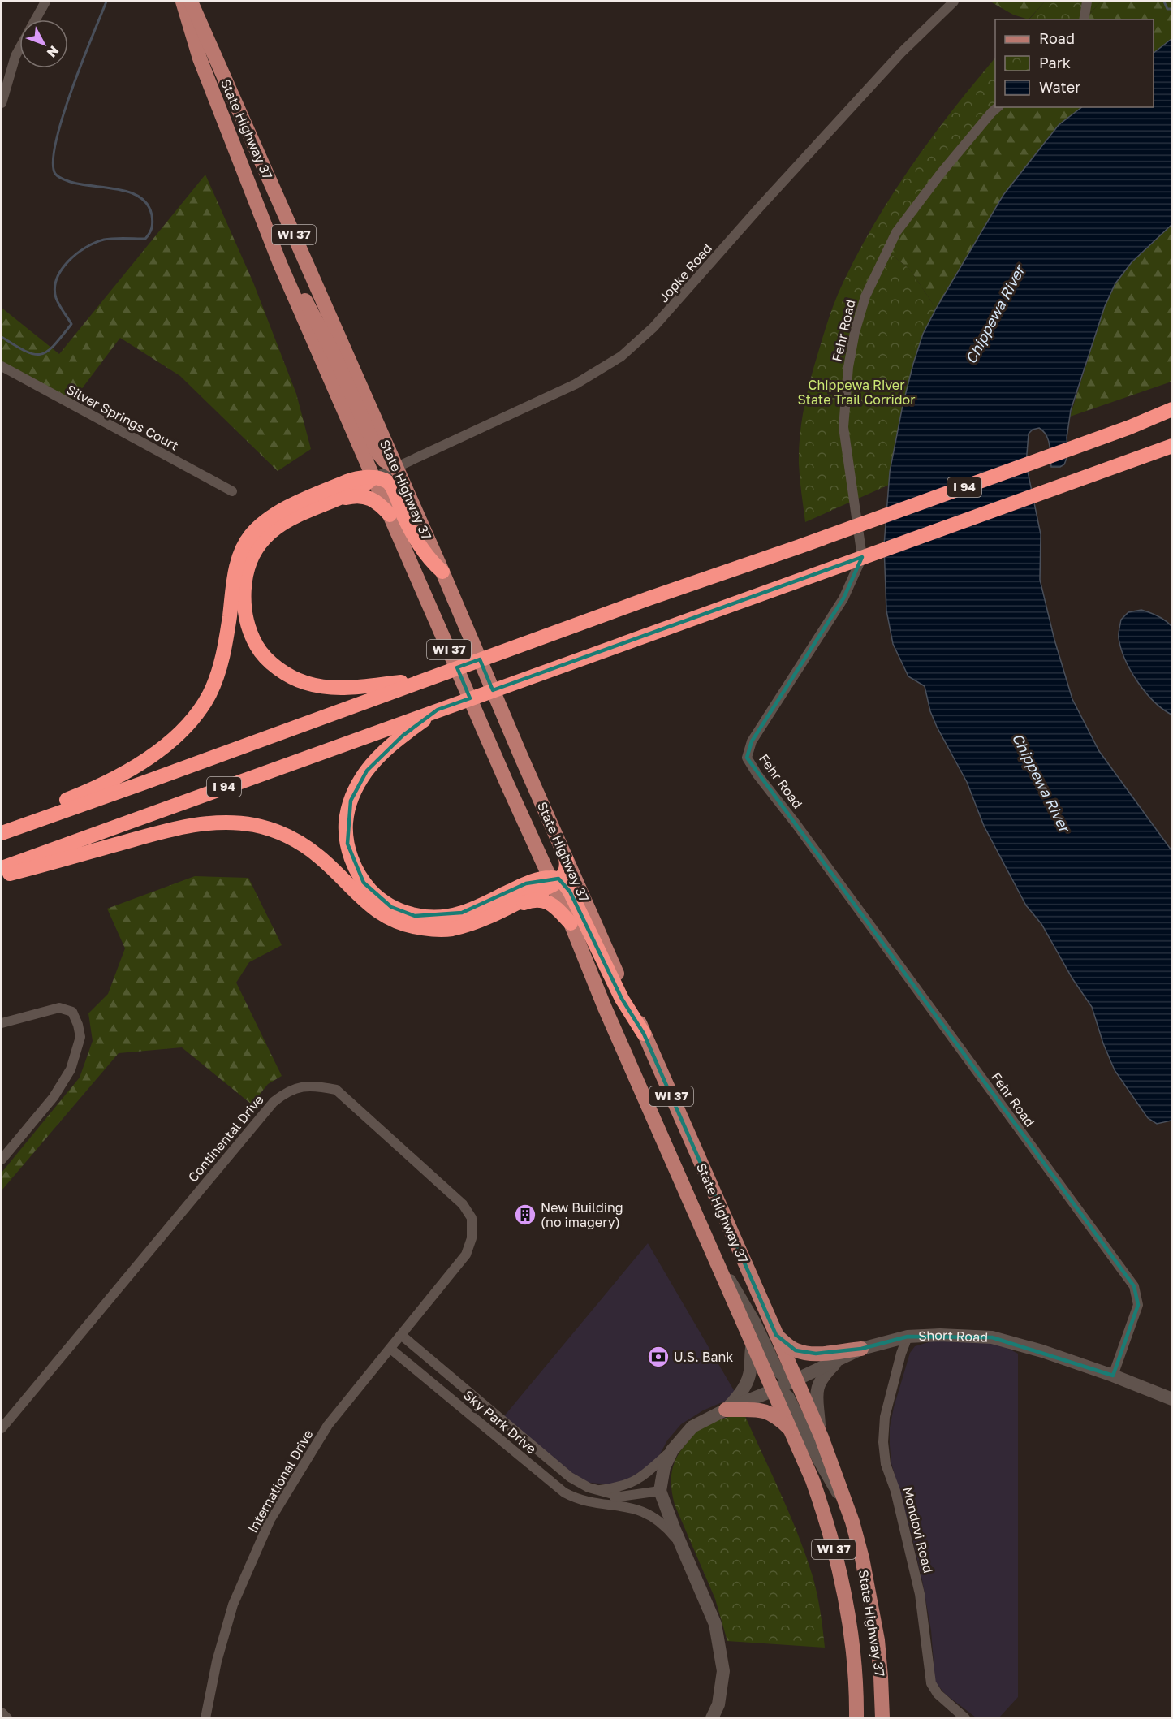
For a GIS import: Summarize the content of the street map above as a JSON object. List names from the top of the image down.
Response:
{
  "streets": {
    "highway": ["I 94"],
    "main road": ["State Highway 37", "WI 37"],
    "street": [
      "Jopke Road",
      "Fehr Road",
      "Silver Springs Court",
      "Continental Drive",
      "Short Road",
      "Sky Park Drive",
      "International Drive",
      "Mondovi Road"
    ]
  },
  "crossings": [
    ["State Highway 37", "Jopke Road"],
    ["State Highway 37", "Short Road"],
    ["Fehr Road", "Short Road"],
    ["Continental Drive", "Sky Park Drive"],
    ["Continental Drive", "International Drive"],
    ["Short Road", "Sky Park Drive"],
    ["Short Road", "Mondovi Road"],
    ["Sky Park Drive", "International Drive"]
  ],
  "water": ["Chippewa River"],
  "parks": ["Chippewa River State Trail Corridor"],
  "places": {
    "building": ["New Building (no imagery)"],
    "bank": ["U.S. Bank"]
  },
  "legend": ["Road", "Park", "Water"],
  "north": "bottom right"
}
